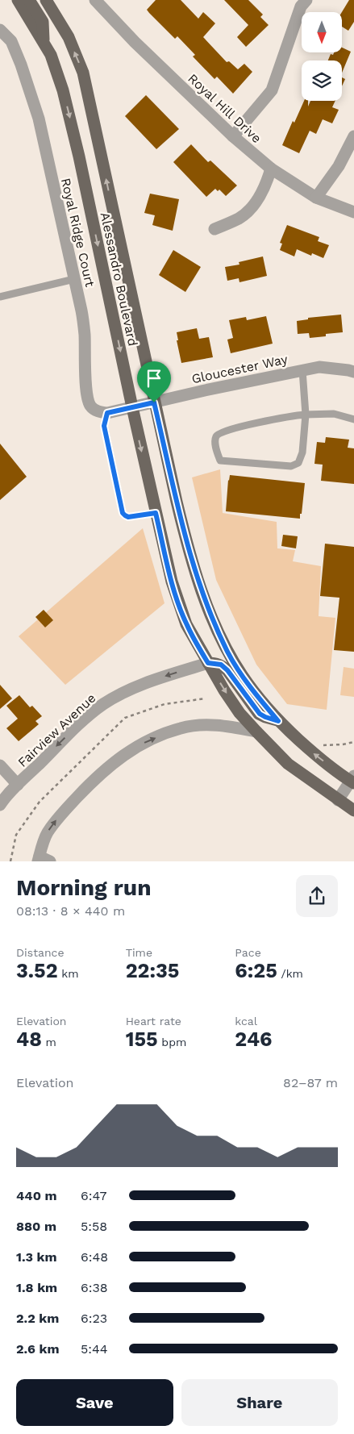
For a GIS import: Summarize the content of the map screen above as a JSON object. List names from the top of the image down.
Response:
{
  "streets": {
    "main road": ["Alessandro Boulevard"],
    "street": [
      "Royal Hill Drive",
      "Royal Ridge Court",
      "Gloucester Way",
      "Fairview Avenue"
    ]
  },
  "crossings": [
    ["Alessandro Boulevard", "Gloucester Way"],
    ["Alessandro Boulevard", "Fairview Avenue"]
  ],
  "one_way": ["Fairview Avenue"],
  "north": "bottom",
  "page": {
    "heading": ["Morning run", "08:13 · 8 × 440 m"],
    "stats": [
      ["Distance", "3.52 km"],
      ["Time", "22:35"],
      ["Pace", "6:25 /km"],
      ["Elevation", "48 m"],
      ["Heart rate", "155 bpm"],
      ["kcal", "246"]
    ],
    "chart": ["Elevation", "82–87 m"],
    "list": [
      {
        "name": "440 m",
        "note": "6:47"
      },
      {
        "name": "880 m",
        "note": "5:58"
      },
      {
        "name": "1.3 km",
        "note": "6:48"
      },
      {
        "name": "1.8 km",
        "note": "6:38"
      },
      {
        "name": "2.2 km",
        "note": "6:23"
      },
      {
        "name": "2.6 km",
        "note": "5:44"
      }
    ],
    "buttons": ["Save", "Share"]
  }
}
